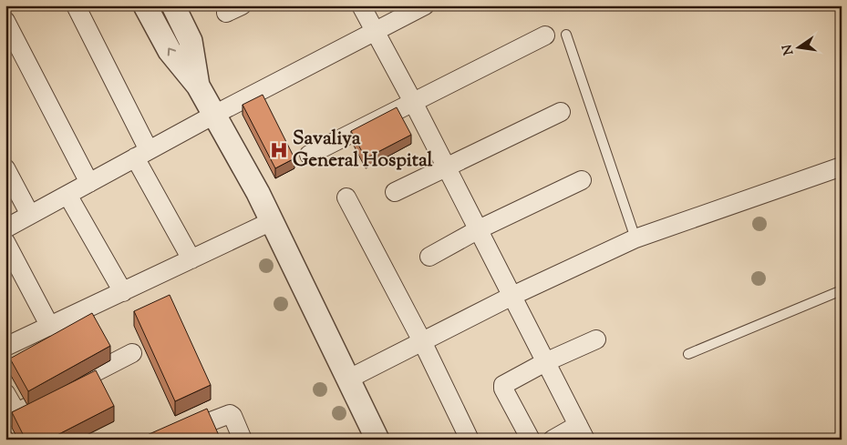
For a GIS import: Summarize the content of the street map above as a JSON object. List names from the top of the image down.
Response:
{
  "places": {
    "hospital": ["Savaliya General Hospital"]
  },
  "north": "left"
}
